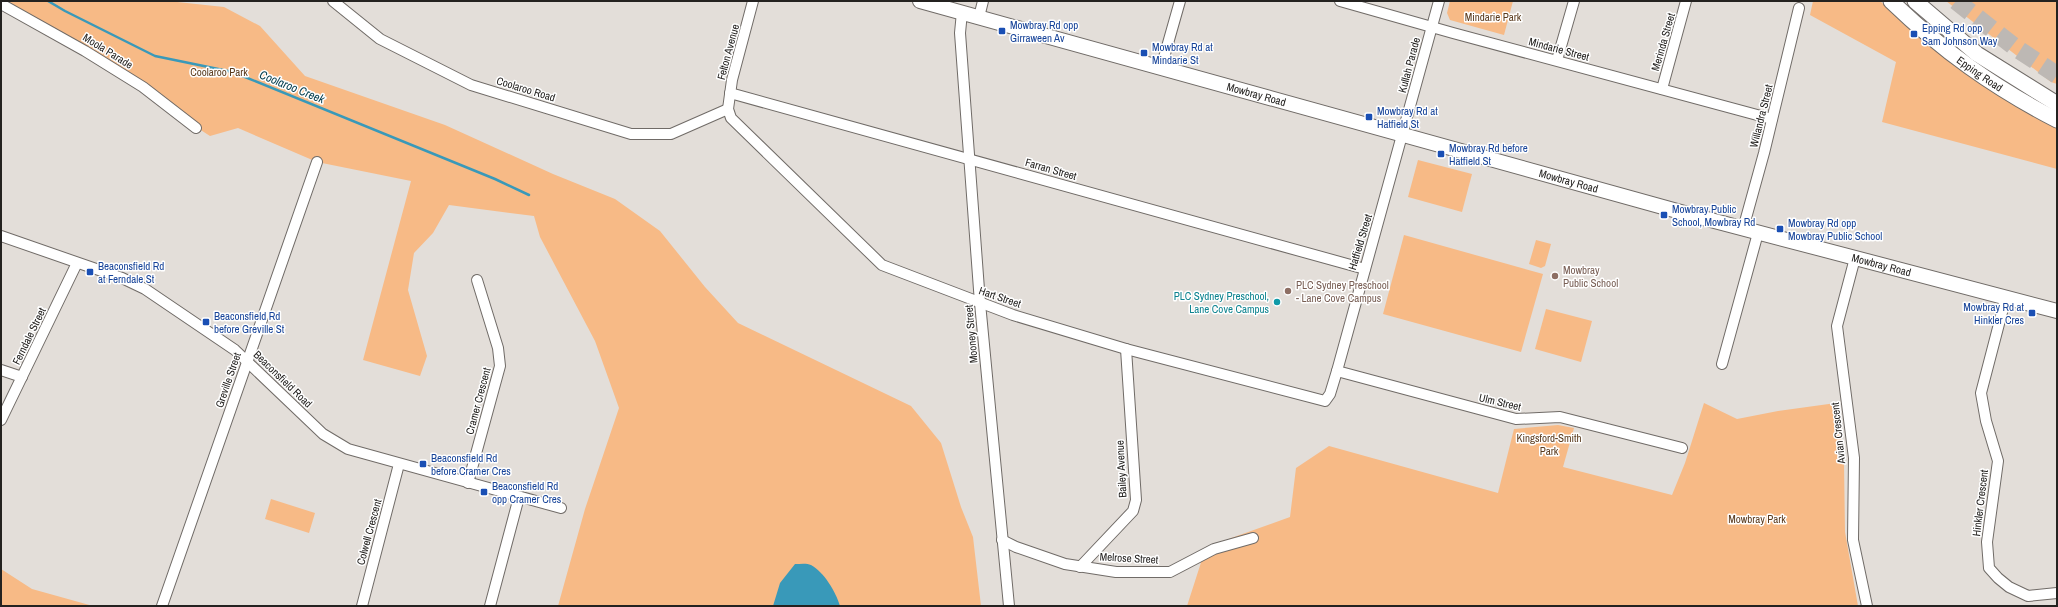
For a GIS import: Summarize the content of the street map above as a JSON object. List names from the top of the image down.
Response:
{
  "streets": {
    "main road": ["Epping Road", "Mowbray Road"],
    "street": [
      "Merinda Street",
      "Mindarie Street",
      "Moola Parade",
      "Felton Avenue",
      "Kullah Parade",
      "Coolaroo Road",
      "Willandra Street",
      "Farran Street",
      "Hatfield Street",
      "Hart Street",
      "Mooney Street",
      "Ferndale Street",
      "Beaconsfield Road",
      "Greville Street",
      "Cramer Crescent",
      "Ulm Street",
      "Avian Crescent",
      "Bailey Avenue",
      "Hinkler Crescent",
      "Colwell Crescent",
      "Melrose Street"
    ]
  },
  "crossings": [
    ["Merinda Street", "Mindarie Street"],
    ["Mindarie Street", "Kullah Parade"],
    ["Mindarie Street", "Willandra Street"],
    ["Felton Avenue", "Coolaroo Road"],
    ["Felton Avenue", "Farran Street"],
    ["Felton Avenue", "Hart Street"],
    ["Kullah Parade", "Mowbray Road"],
    ["Kullah Parade", "Hatfield Street"],
    ["Coolaroo Road", "Hart Street"],
    ["Mowbray Road", "Willandra Street"],
    ["Mowbray Road", "Hatfield Street"],
    ["Mowbray Road", "Mooney Street"],
    ["Mowbray Road", "Avian Crescent"],
    ["Mowbray Road", "Hinkler Crescent"],
    ["Farran Street", "Hatfield Street"],
    ["Farran Street", "Mooney Street"],
    ["Hatfield Street", "Hart Street"],
    ["Hatfield Street", "Ulm Street"],
    ["Hart Street", "Mooney Street"],
    ["Hart Street", "Bailey Avenue"],
    ["Mooney Street", "Melrose Street"],
    ["Ferndale Street", "Beaconsfield Road"],
    ["Beaconsfield Road", "Greville Street"],
    ["Beaconsfield Road", "Cramer Crescent"],
    ["Beaconsfield Road", "Colwell Crescent"],
    ["Bailey Avenue", "Melrose Street"]
  ],
  "water": ["Coolaroo Creek"],
  "parks": [
    "Mindarie Park",
    "Coolaroo Park",
    "Kingsford-Smith Park",
    "Mowbray Park"
  ],
  "places": {
    "transit": [
      "Mowbray Rd opp Girraween Av",
      "Epping Rd opp Sam Johnson Way",
      "Mowbray Rd at Mindarie St",
      "Mowbray Rd at Hatfield St",
      "Mowbray Rd before Hatfield St",
      "Mowbray Public School, Mowbray Rd",
      "Mowbray Rd opp Mowbray Public School",
      "Beaconsfield Rd at Ferndale St",
      "Mowbray Rd at Hinkler Cres",
      "Beaconsfield Rd before Greville St",
      "Beaconsfield Rd before Cramer Cres",
      "Beaconsfield Rd opp Cramer Cres"
    ],
    "other": ["Mowbray Public School", "PLC Sydney Preschool - Lane Cove Campus", "PLC Sydney Preschool, Lane Cove Campus"]
  }
}
